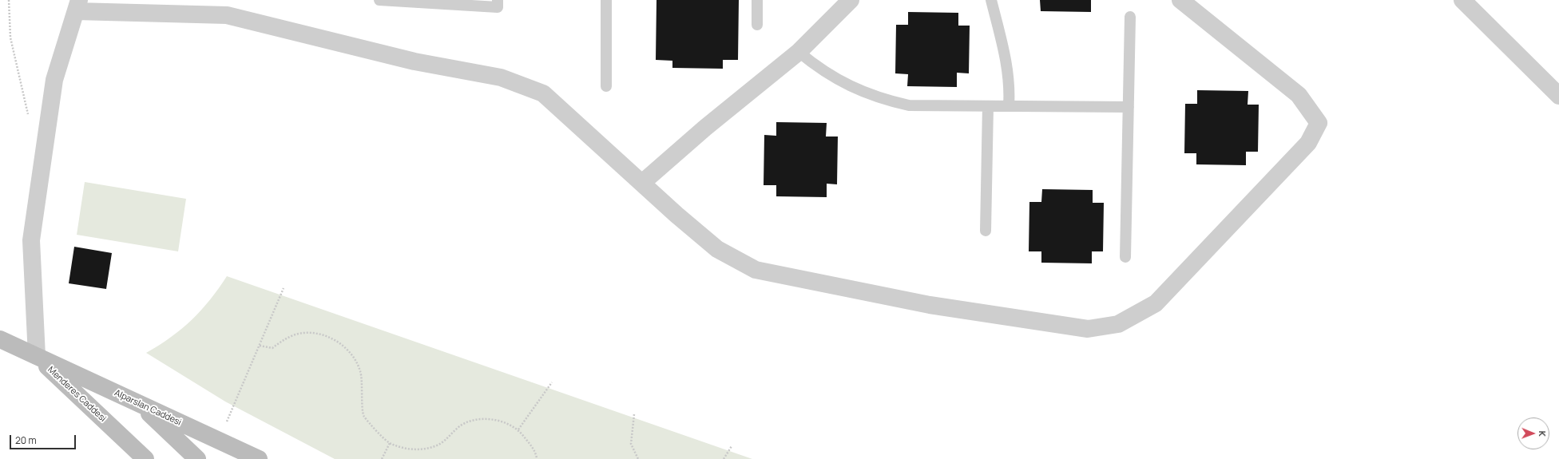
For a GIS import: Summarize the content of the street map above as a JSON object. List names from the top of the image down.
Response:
{
  "streets": {
    "main road": ["Menderes Caddesi", "Alparslan Caddesi"]
  },
  "crossings": [
    ["Menderes Caddesi", "Alparslan Caddesi"]
  ],
  "scale_bar": "20 m",
  "north": "right"
}
